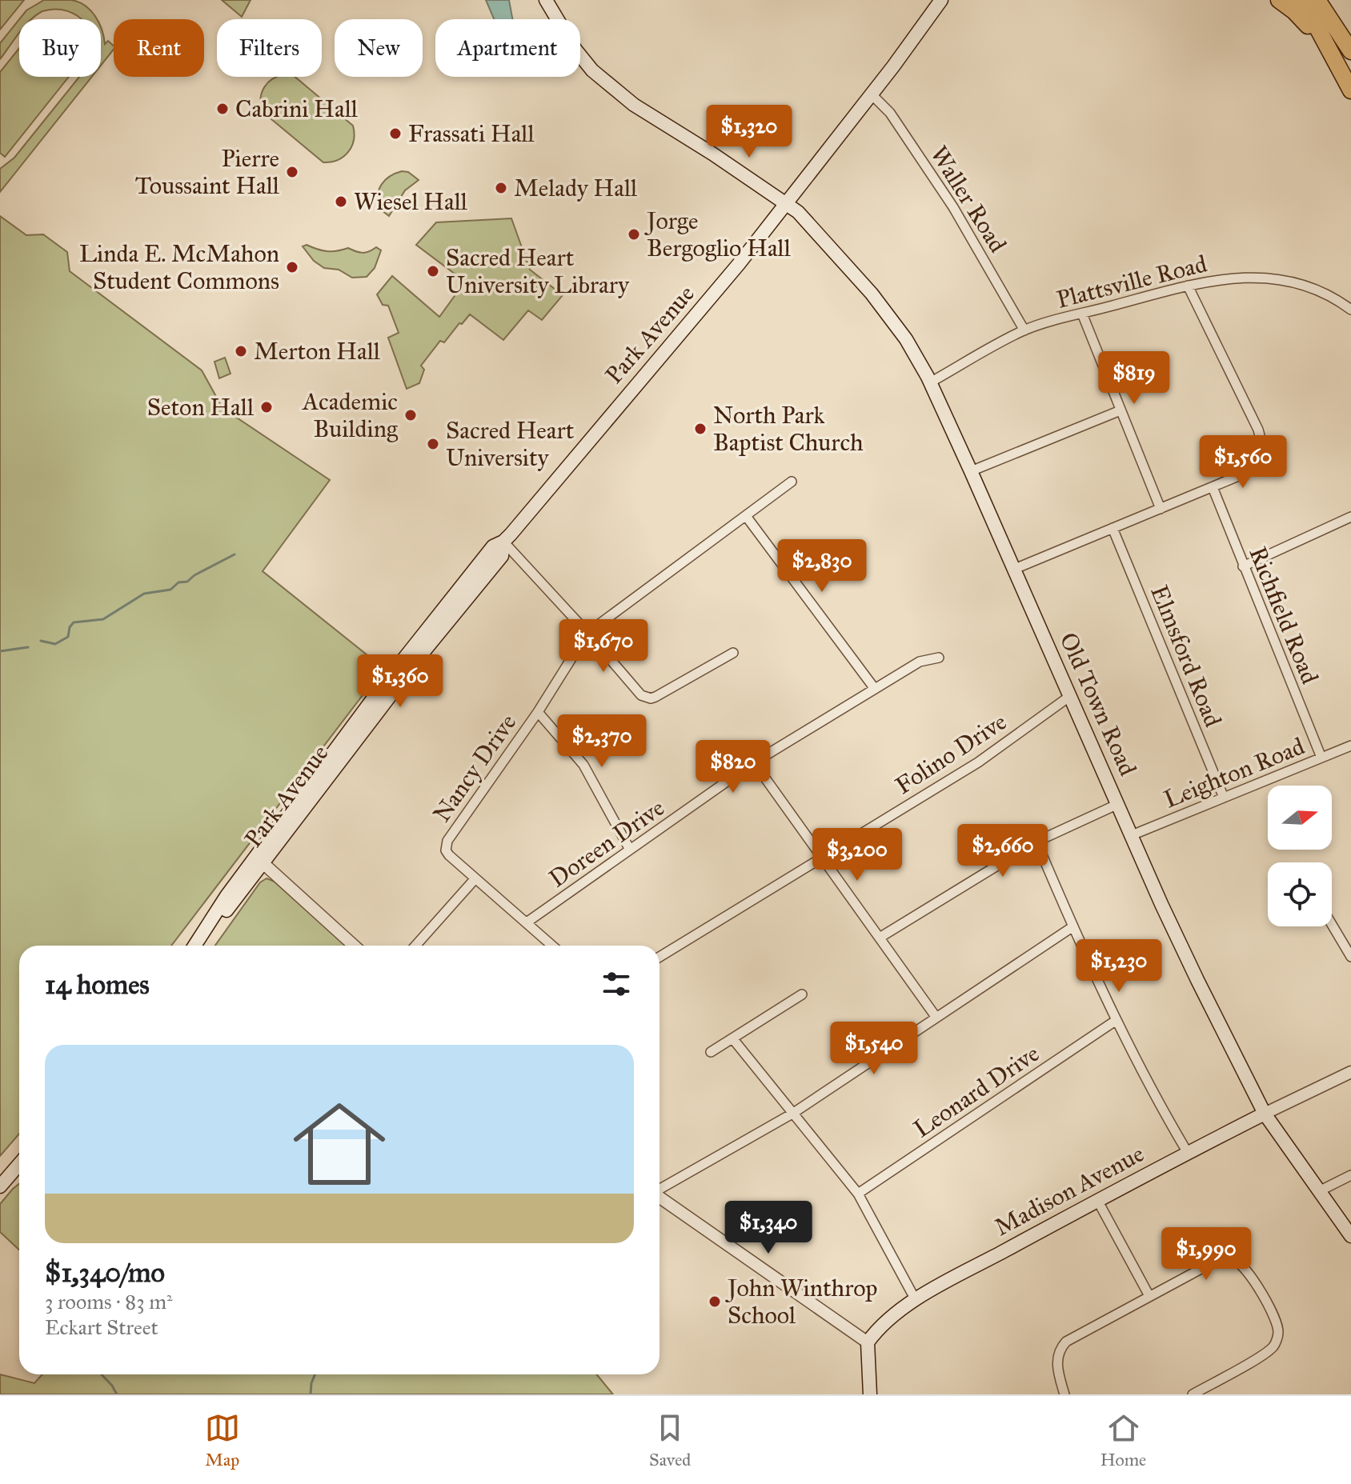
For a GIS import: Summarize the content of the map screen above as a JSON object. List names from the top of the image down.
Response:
{
  "streets": {
    "main road": ["Park Avenue", "Old Town Road", "Madison Avenue"],
    "street": [
      "Waller Road",
      "Plattsville Road",
      "Richfield Road",
      "Elmsford Road",
      "Folino Drive",
      "Nancy Drive",
      "Leighton Road",
      "Doreen Drive",
      "Leonard Drive"
    ]
  },
  "crossings": [
    ["Waller Road", "Plattsville Road"],
    ["Waller Road", "Park Avenue"],
    ["Plattsville Road", "Old Town Road"],
    ["Park Avenue", "Old Town Road"],
    ["Richfield Road", "Leighton Road"],
    ["Elmsford Road", "Leighton Road"],
    ["Old Town Road", "Folino Drive"],
    ["Old Town Road", "Leighton Road"],
    ["Old Town Road", "Madison Avenue"],
    ["Nancy Drive", "Doreen Drive"]
  ],
  "places": [
    "Cabrini Hall",
    "Frassati Hall",
    "Pierre Toussaint Hall",
    "Melady Hall",
    "Wiesel Hall",
    "Jorge Bergoglio Hall",
    "Linda E. McMahon Student Commons",
    "Sacred Heart University Library",
    "Merton Hall",
    "Seton Hall",
    "Academic Building",
    "North Park Baptist Church",
    "Sacred Heart University",
    "John Winthrop School"
  ],
  "north": "right",
  "page": {
    "chip": [
      "Buy",
      "Rent",
      "Filters",
      "New",
      "Apartment"
    ],
    "price": [
      "$1,320",
      "$819",
      "$1,560",
      "$2,830",
      "$1,670",
      "$1,360",
      "$2,370",
      "$820",
      "$2,660",
      "$3,200",
      "$1,230",
      "$1,540",
      "$1,340",
      "$1,990"
    ],
    "heading": "14 homes",
    "list": [
      {
        "name": "$1,340/mo",
        "note": "3 rooms · 83 m² · Eckart Street"
      }
    ],
    "tabs": ["Map", "Saved", "Home"]
  }
}
